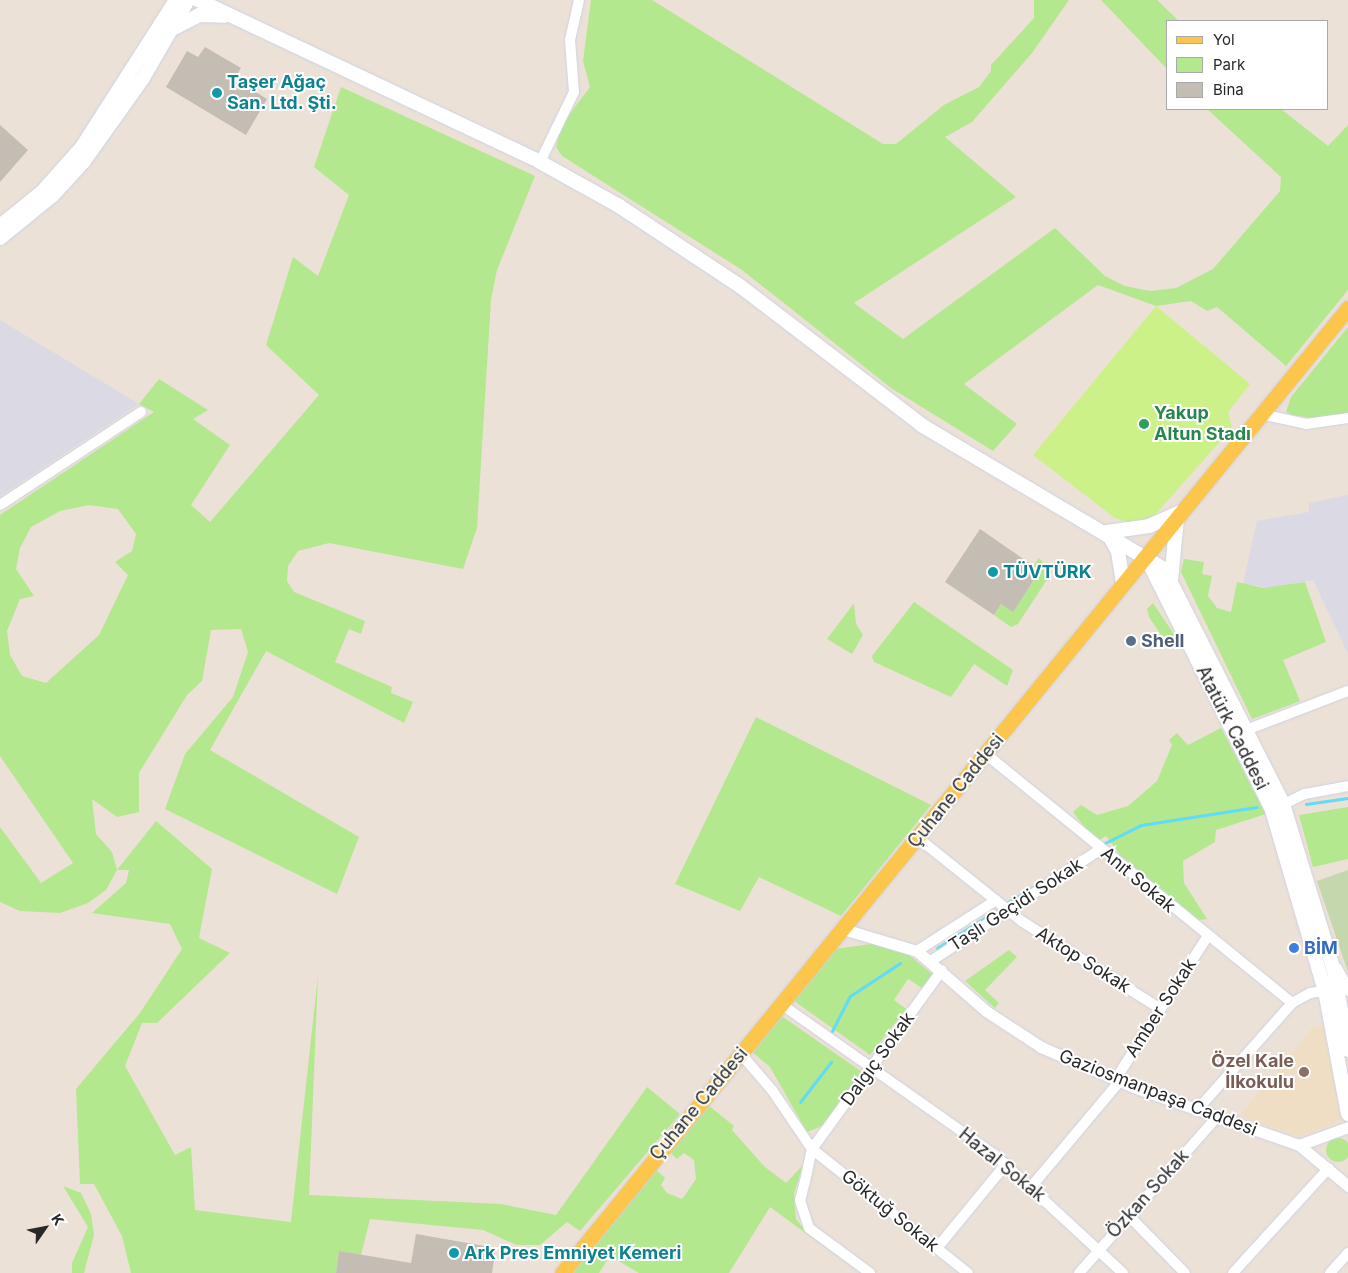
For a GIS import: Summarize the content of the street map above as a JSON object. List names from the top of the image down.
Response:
{
  "streets": {
    "main road": ["Atatürk Caddesi", "Çuhane Caddesi"],
    "street": [
      "Anıt Sokak",
      "Taşlı Geçidi Sokak",
      "Aktop Sokak",
      "Amber Sokak",
      "Dalgıç Sokak",
      "Gaziosmanpaşa Caddesi",
      "Hazal Sokak",
      "Özkan Sokak",
      "Göktuğ Sokak"
    ]
  },
  "crossings": [
    ["Atatürk Caddesi", "Çuhane Caddesi"],
    ["Çuhane Caddesi", "Anıt Sokak"],
    ["Çuhane Caddesi", "Aktop Sokak"],
    ["Çuhane Caddesi", "Gaziosmanpaşa Caddesi"],
    ["Çuhane Caddesi", "Hazal Sokak"],
    ["Çuhane Caddesi", "Göktuğ Sokak"],
    ["Anıt Sokak", "Taşlı Geçidi Sokak"],
    ["Anıt Sokak", "Amber Sokak"],
    ["Taşlı Geçidi Sokak", "Aktop Sokak"],
    ["Taşlı Geçidi Sokak", "Gaziosmanpaşa Caddesi"],
    ["Aktop Sokak", "Amber Sokak"],
    ["Amber Sokak", "Gaziosmanpaşa Caddesi"],
    ["Amber Sokak", "Hazal Sokak"],
    ["Dalgıç Sokak", "Gaziosmanpaşa Caddesi"],
    ["Dalgıç Sokak", "Hazal Sokak"],
    ["Dalgıç Sokak", "Göktuğ Sokak"],
    ["Gaziosmanpaşa Caddesi", "Özkan Sokak"],
    ["Hazal Sokak", "Özkan Sokak"]
  ],
  "places": [
    "Taşer Ağaç San. Ltd. Şti.",
    "Yakup Altun Stadı",
    "TÜVTÜRK",
    "Shell",
    "BİM",
    "Özel Kale İlkokulu",
    "Ark Pres Emniyet Kemeri"
  ],
  "legend": ["Yol", "Park", "Bina"],
  "north": "top right"
}
